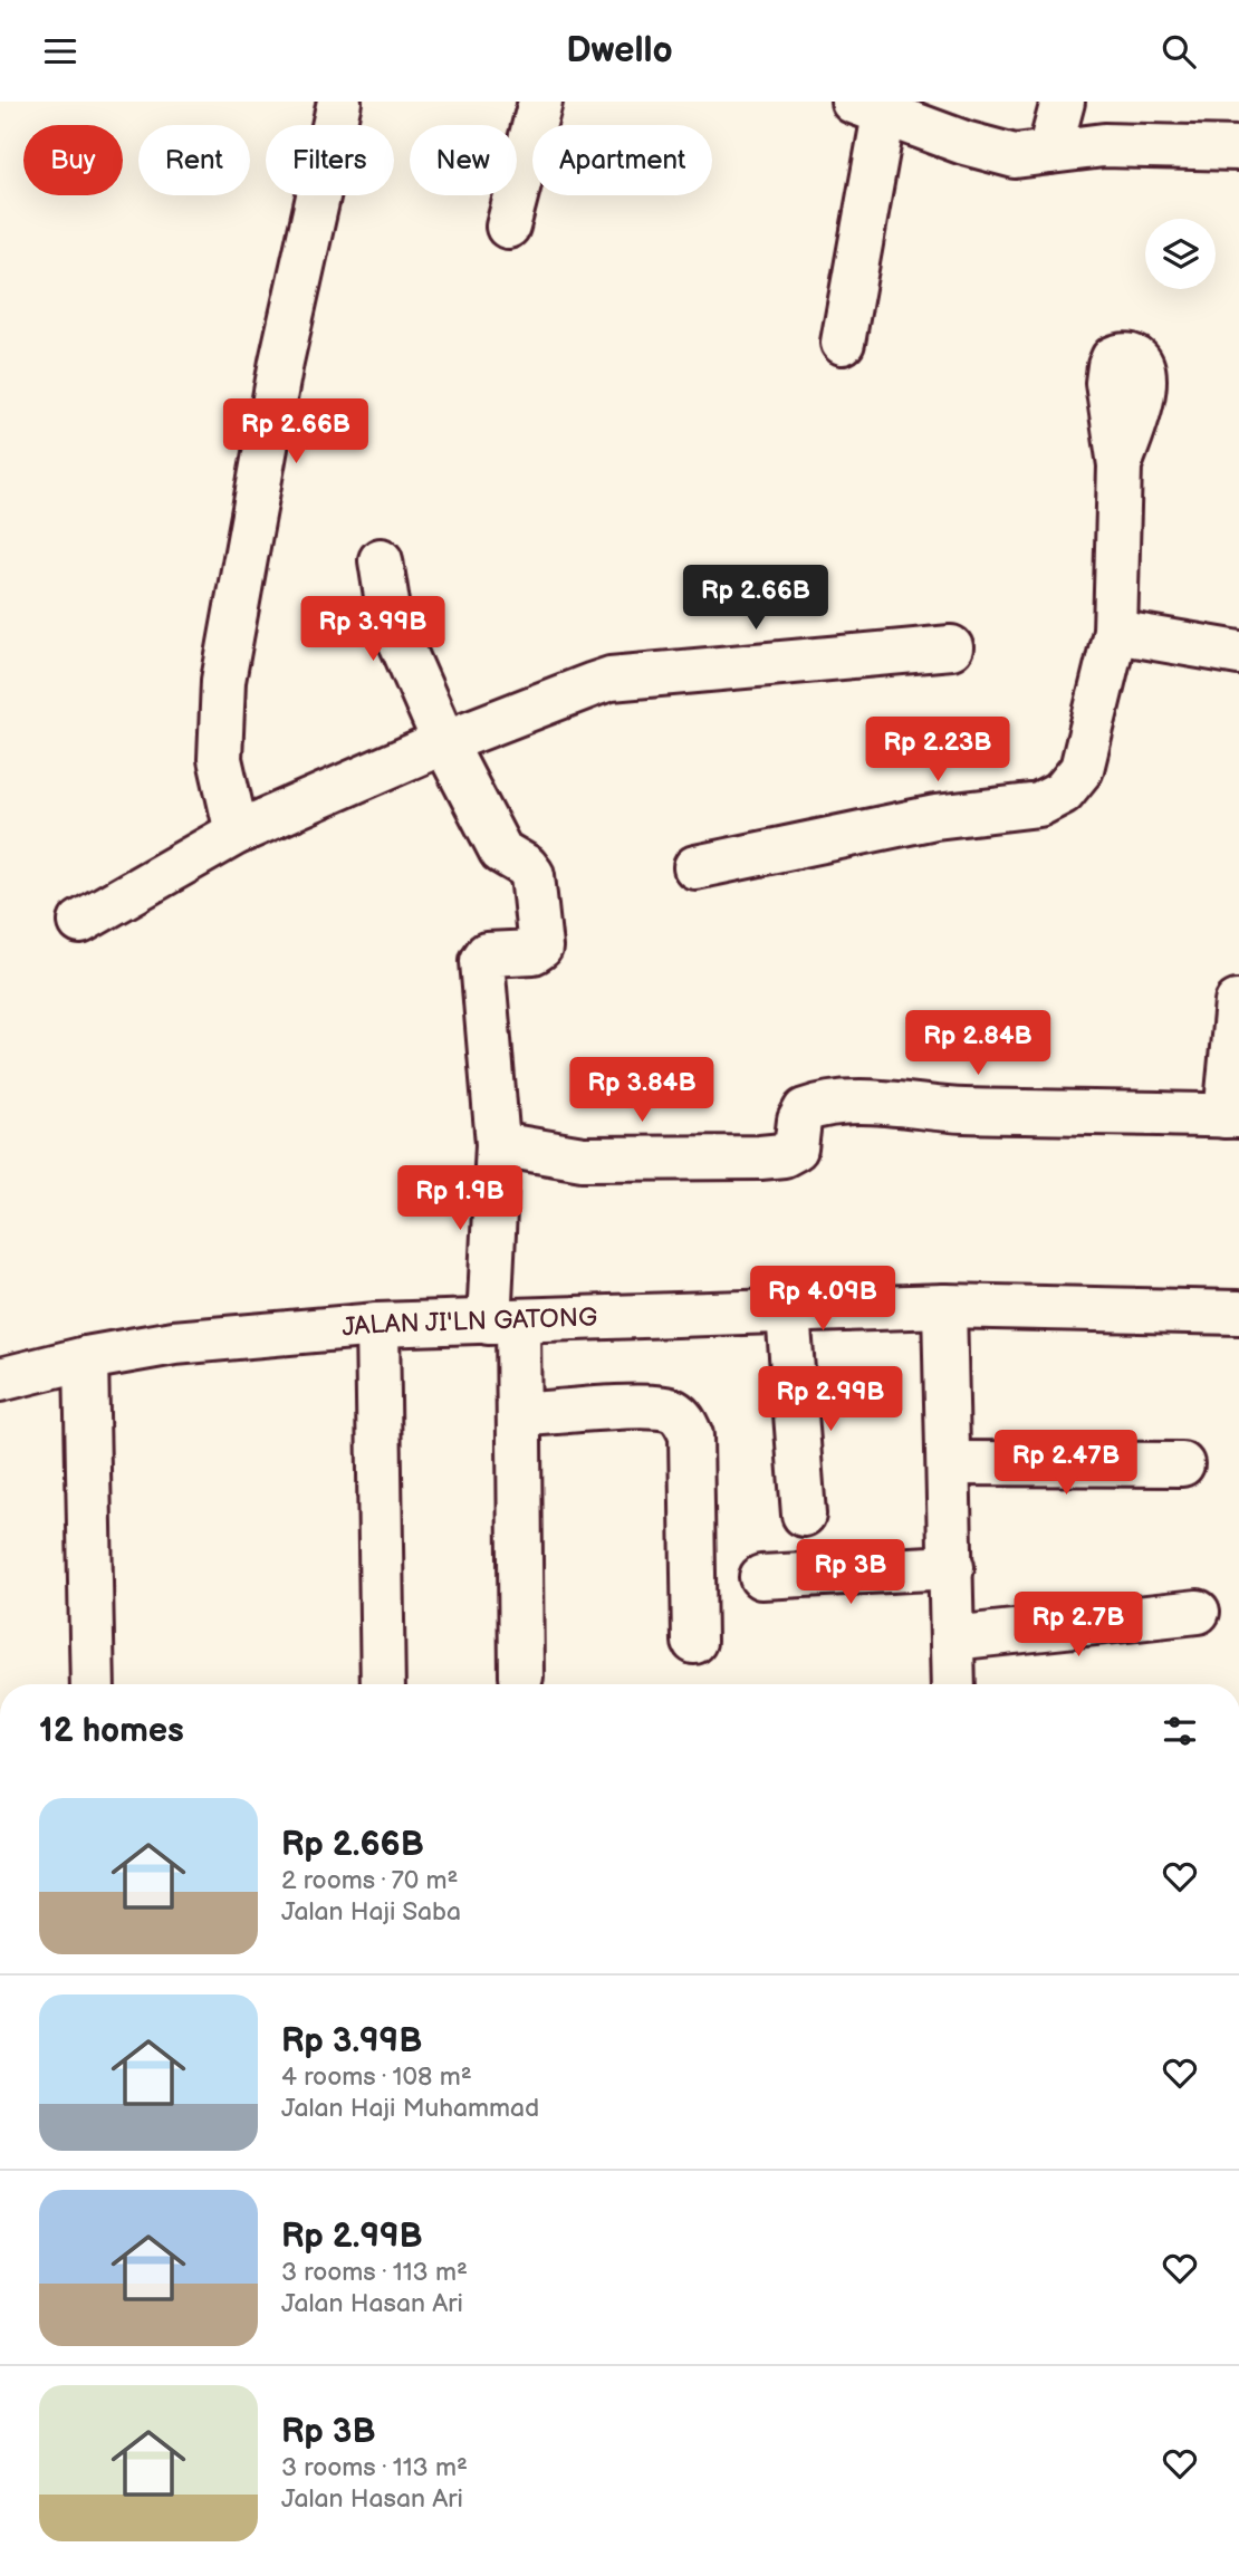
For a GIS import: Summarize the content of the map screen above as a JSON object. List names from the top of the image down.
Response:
{
  "streets": {
    "street": ["JALAN JI'LN GATONG"]
  },
  "page": {
    "header": "Dwello",
    "chip": [
      "Buy",
      "Rent",
      "Filters",
      "New",
      "Apartment"
    ],
    "price": [
      "Rp 2.66B",
      "Rp 2.66B",
      "Rp 3.99B",
      "Rp 2.23B",
      "Rp 2.84B",
      "Rp 3.84B",
      "Rp 1.9B",
      "Rp 4.09B",
      "Rp 2.99B",
      "Rp 2.47B",
      "Rp 3B",
      "Rp 2.7B"
    ],
    "heading": "12 homes",
    "list": [
      {
        "name": "Rp 2.66B",
        "note": "2 rooms · 70 m² · Jalan Haji Saba"
      },
      {
        "name": "Rp 3.99B",
        "note": "4 rooms · 108 m² · Jalan Haji Muhammad"
      },
      {
        "name": "Rp 2.99B",
        "note": "3 rooms · 113 m² · Jalan Hasan Ari"
      },
      {
        "name": "Rp 3B",
        "note": "3 rooms · 113 m² · Jalan Hasan Ari"
      }
    ]
  }
}
